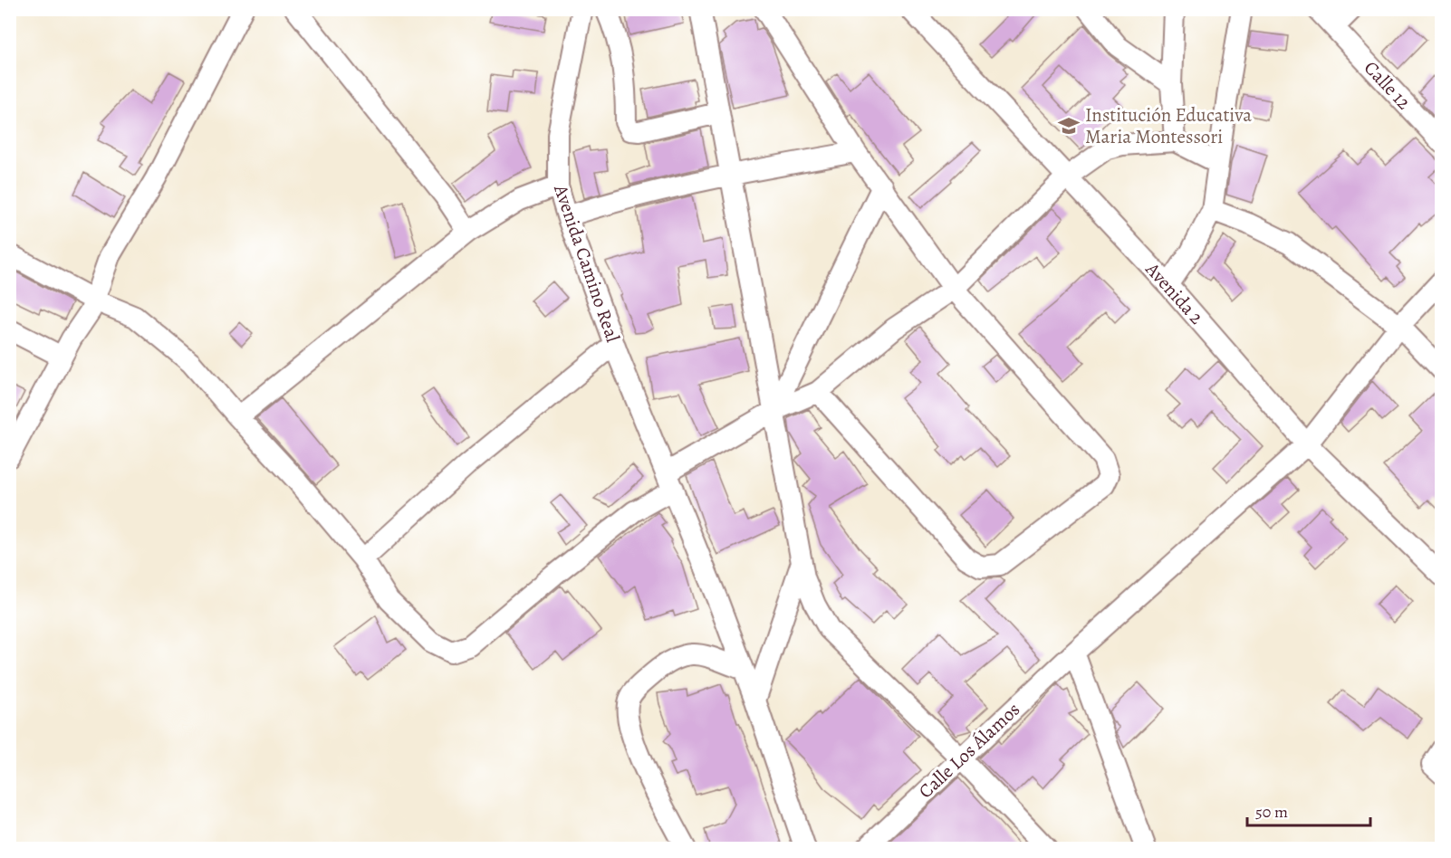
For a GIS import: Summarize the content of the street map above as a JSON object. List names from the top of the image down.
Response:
{
  "streets": {
    "street": [
      "Calle 12",
      "Avenida Camino Real",
      "Avenida 2",
      "Calle Los Álamos"
    ]
  },
  "crossings": [
    ["Avenida 2", "Calle Los Álamos"]
  ],
  "places": {
    "school or university": ["Institución Educativa Maria Montessori"]
  },
  "scale_bar": "50 m"
}
